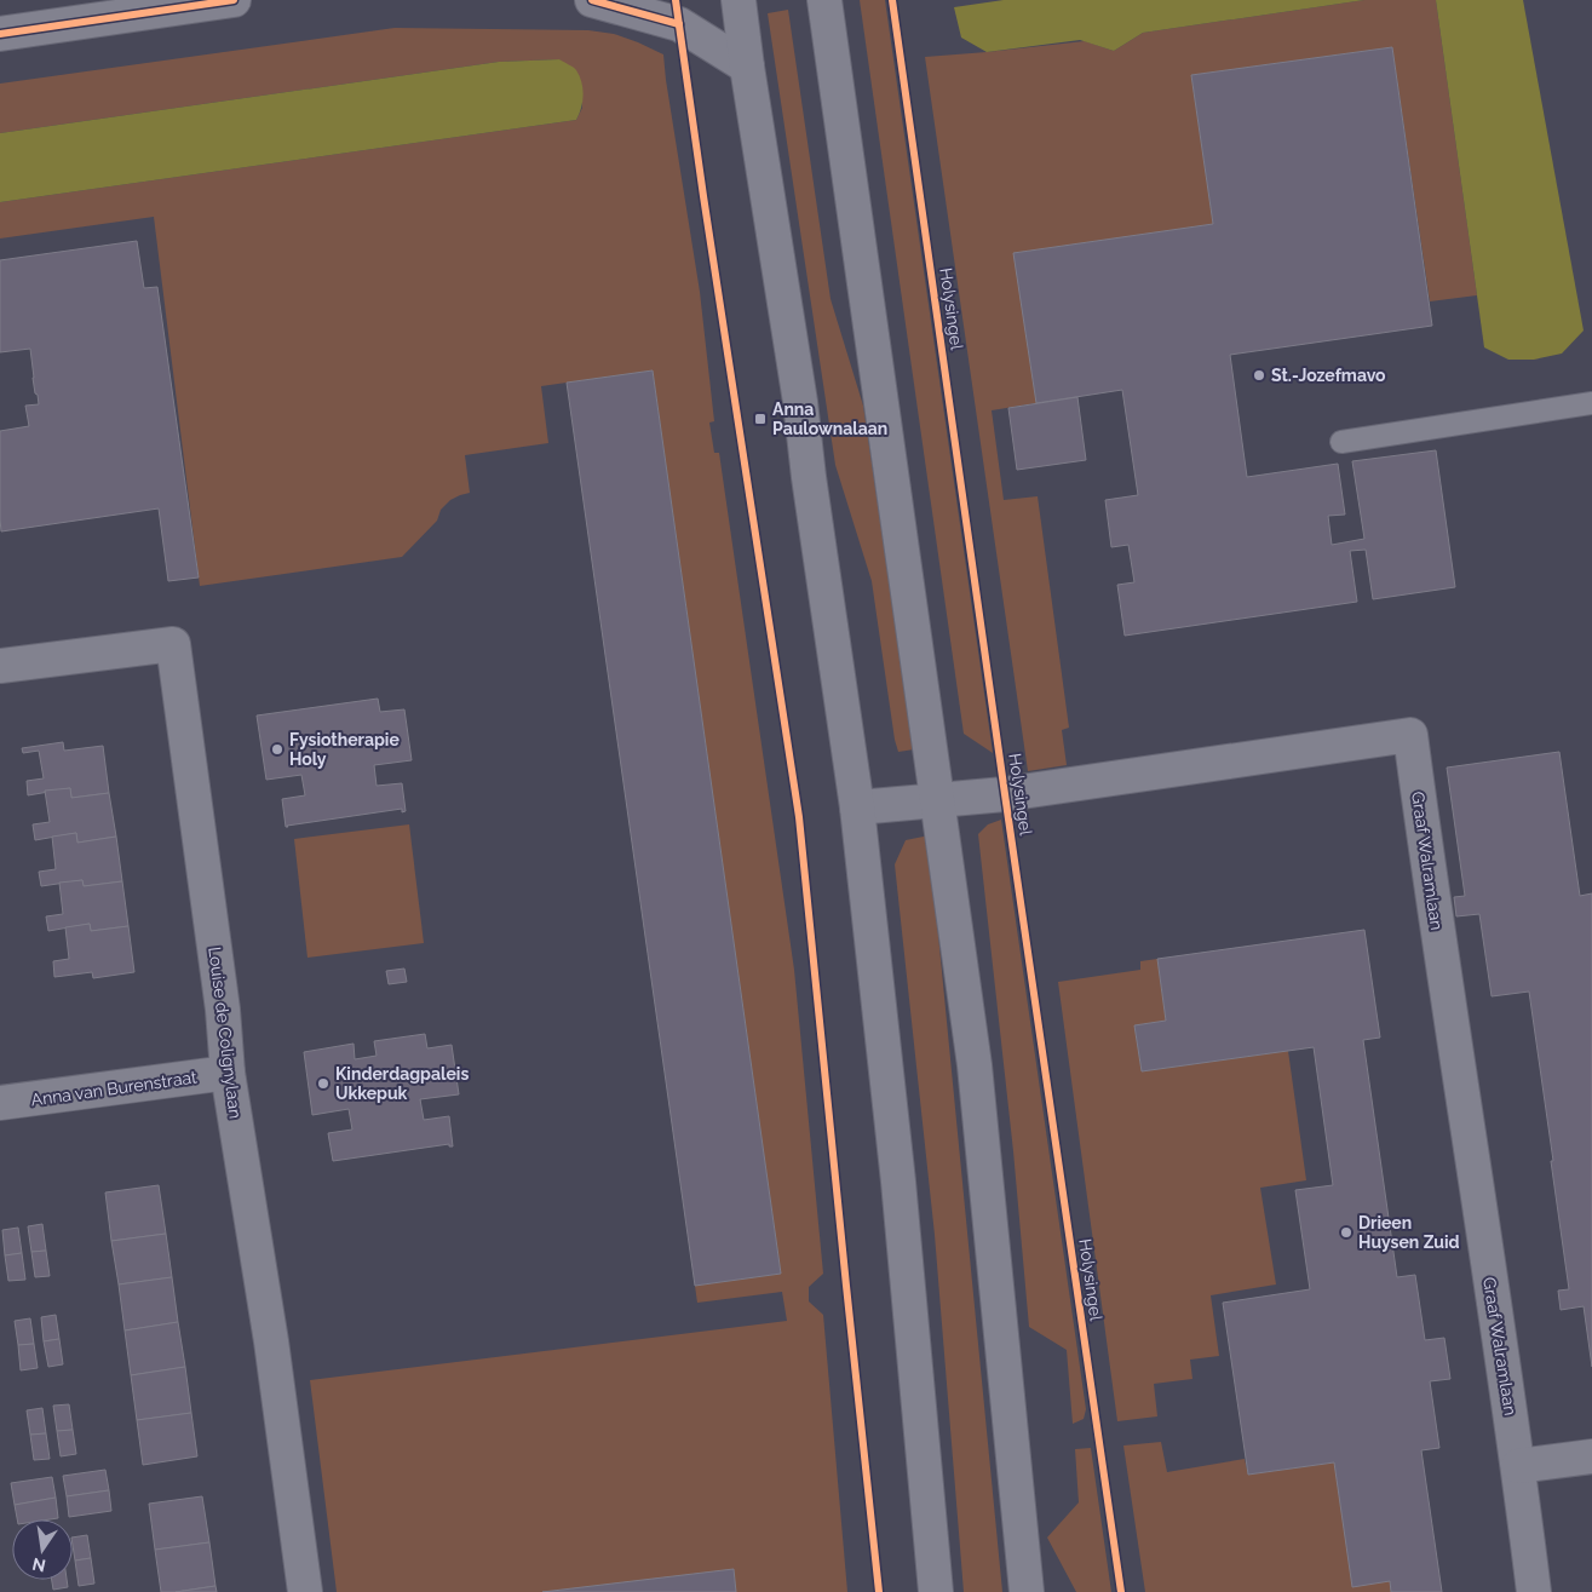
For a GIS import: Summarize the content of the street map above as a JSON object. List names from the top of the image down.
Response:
{
  "streets": {
    "street": ["Graaf Walramlaan", "Louise de Colignylaan", "Anna van Burenstraat"],
    "cycle path": ["Holysingel"]
  },
  "crossings": [
    ["Louise de Colignylaan", "Anna van Burenstraat"]
  ],
  "places": {
    "other": [
      "St.-Jozefmavo",
      "Fysiotherapie Holy",
      "Kinderdagpaleis Ukkepuk",
      "Drieen Huysen Zuid"
    ],
    "transit": ["Anna Paulownalaan"]
  },
  "north": "bottom"
}
